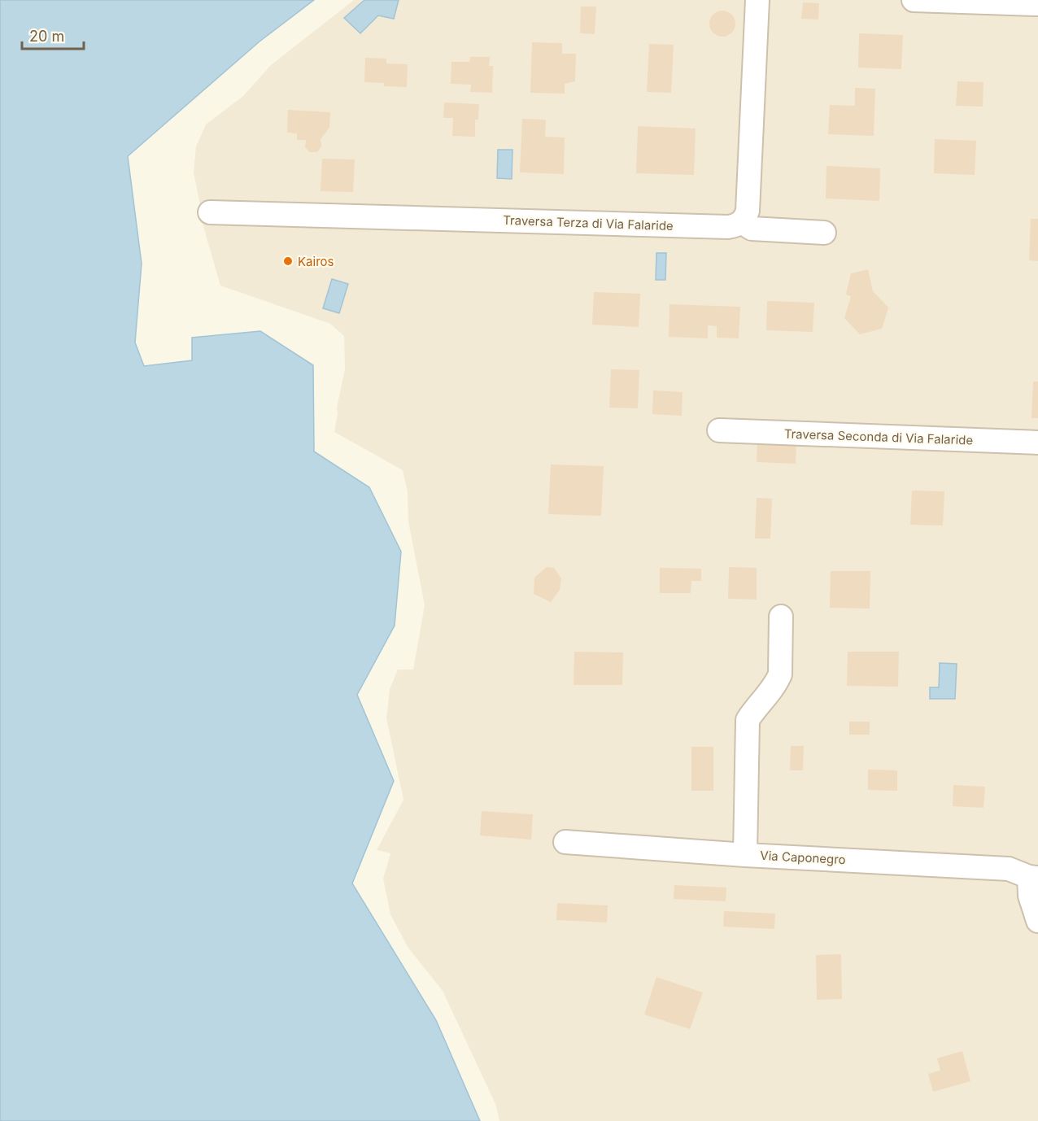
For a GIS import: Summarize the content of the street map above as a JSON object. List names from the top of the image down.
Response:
{
  "streets": {
    "street": ["Traversa Terza di Via Falaride", "Traversa Seconda di Via Falaride", "Via Caponegro"]
  },
  "places": ["Kairos"],
  "scale_bar": "20 m"
}
